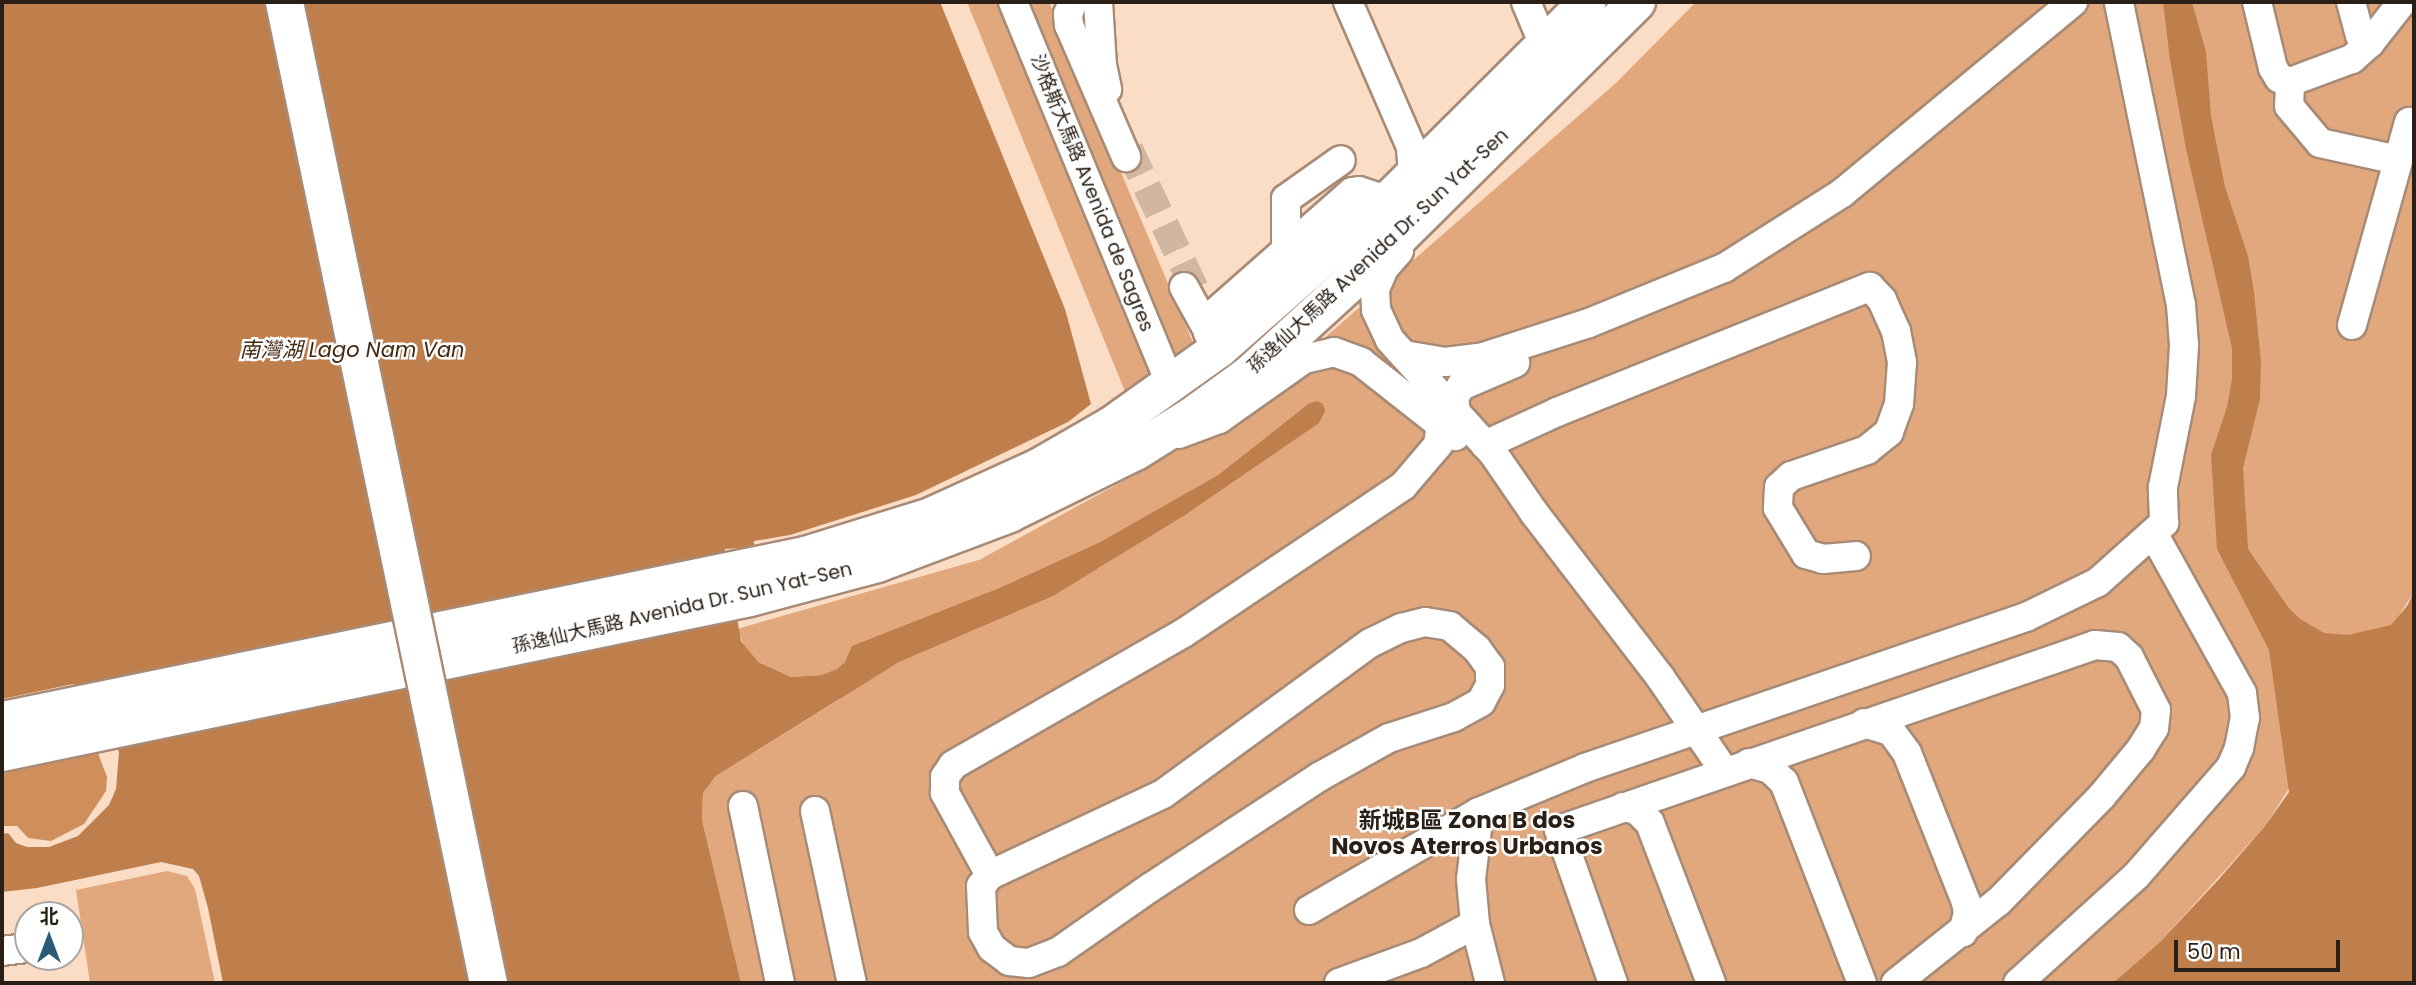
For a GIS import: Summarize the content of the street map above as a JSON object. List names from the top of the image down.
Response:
{
  "streets": {
    "main road": ["孫逸仙大馬路 Avenida Dr. Sun Yat-Sen"],
    "street": ["沙格斯大馬路 Avenida de Sagres"]
  },
  "crossings": [
    ["沙格斯大馬路 Avenida de Sagres", "孫逸仙大馬路 Avenida Dr. Sun Yat-Sen"]
  ],
  "districts": ["新城B區 Zona B dos Novos Aterros Urbanos"],
  "water": ["南灣湖 Lago Nam Van"],
  "scale_bar": "50 m",
  "north": "top"
}
